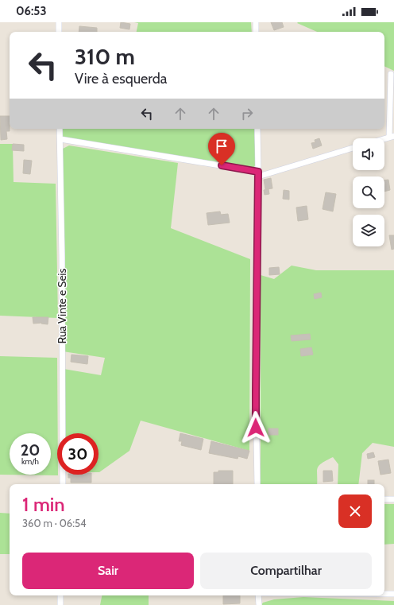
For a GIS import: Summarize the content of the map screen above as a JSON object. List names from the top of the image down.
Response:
{
  "streets": {
    "street": ["Rua Vinte e Seis"]
  },
  "page": {
    "status": "06:53",
    "turn": ["310 m", "Vire à esquerda"],
    "speed": "20 km/h",
    "limit": "30",
    "heading": ["1 min", "360 m · 06:54"],
    "buttons": ["Sair", "Compartilhar"]
  }
}
